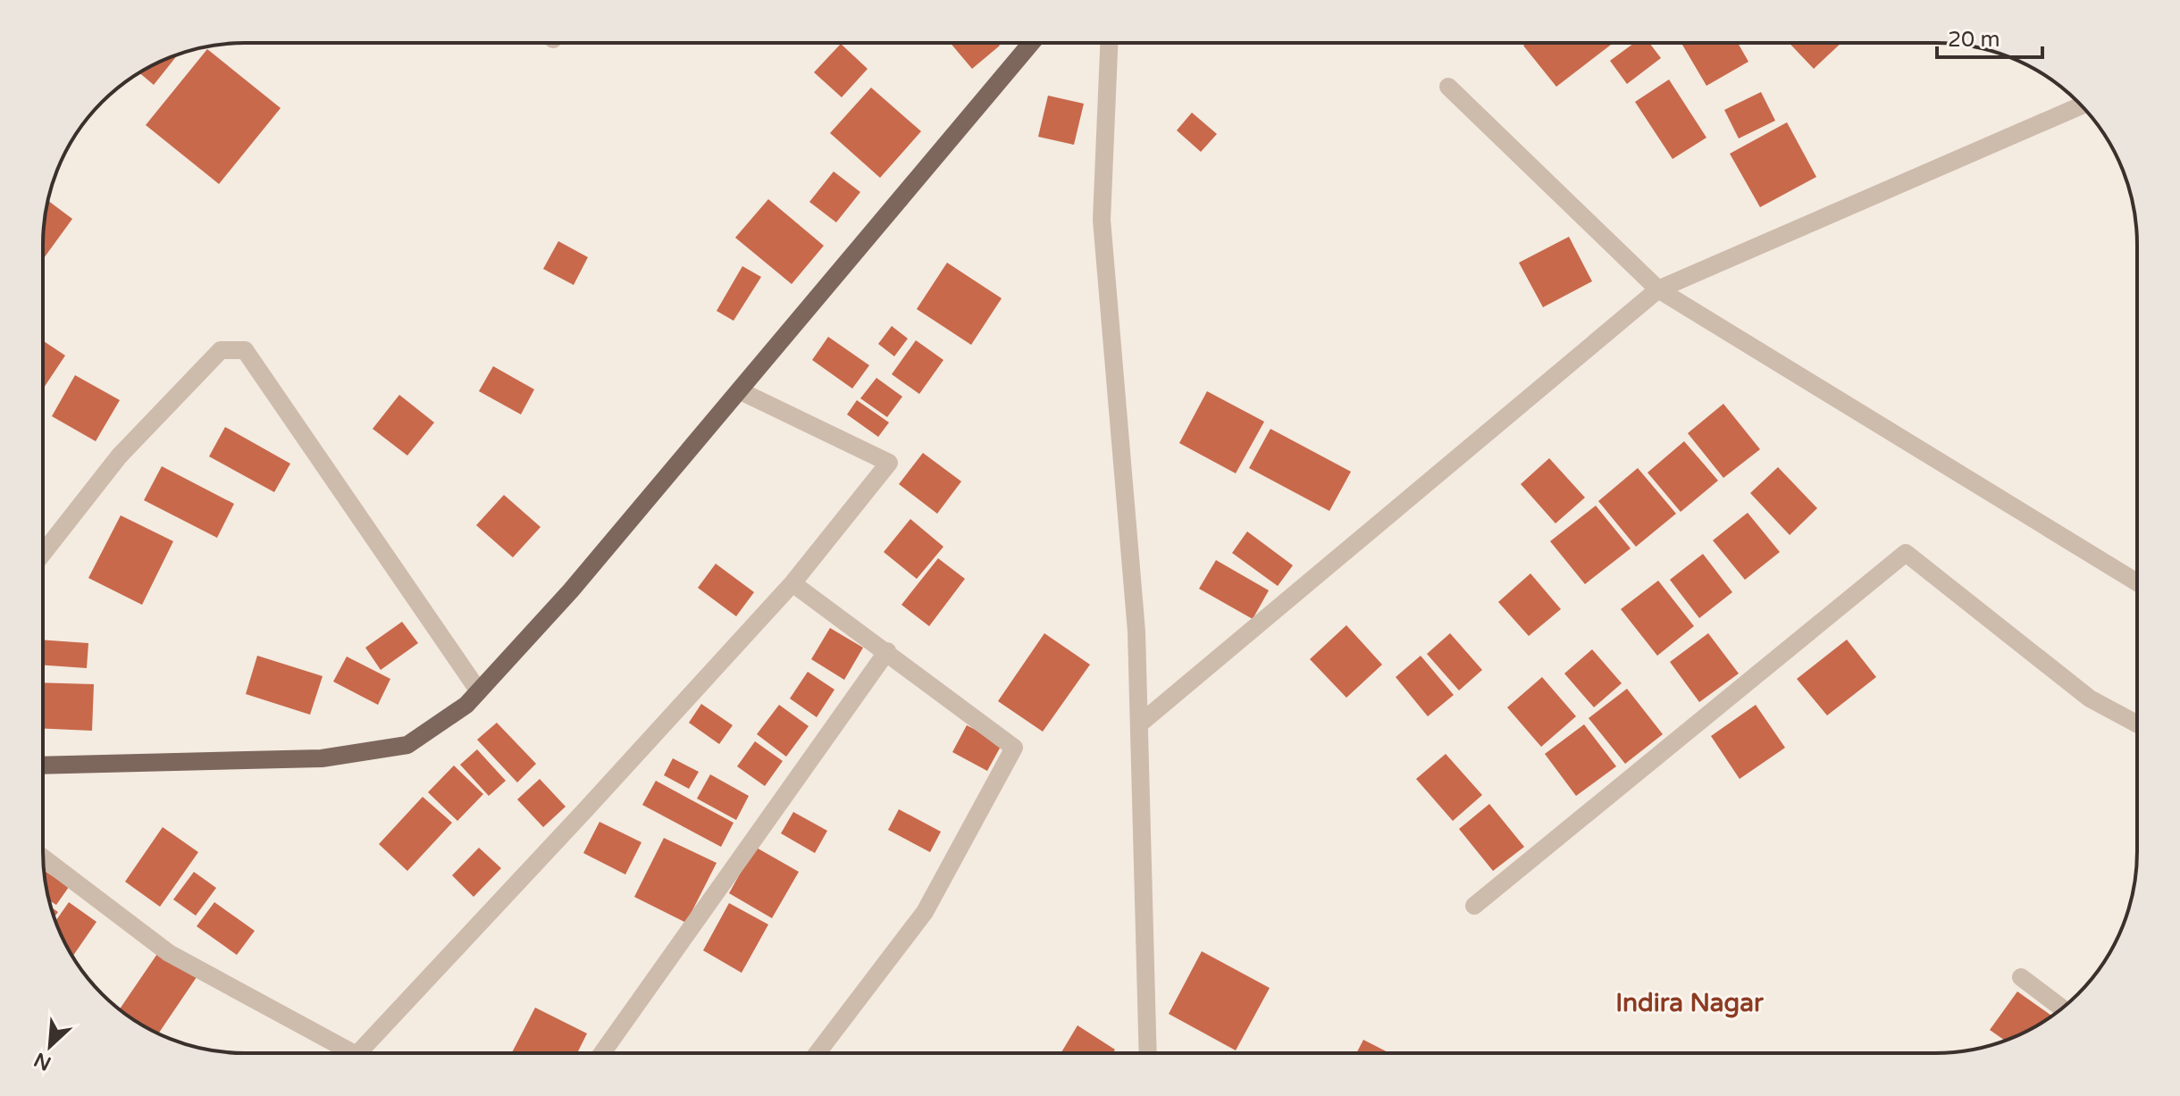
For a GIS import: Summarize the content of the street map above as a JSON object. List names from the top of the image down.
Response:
{
  "districts": ["Indira Nagar"],
  "scale_bar": "20 m",
  "north": "bottom left"
}
